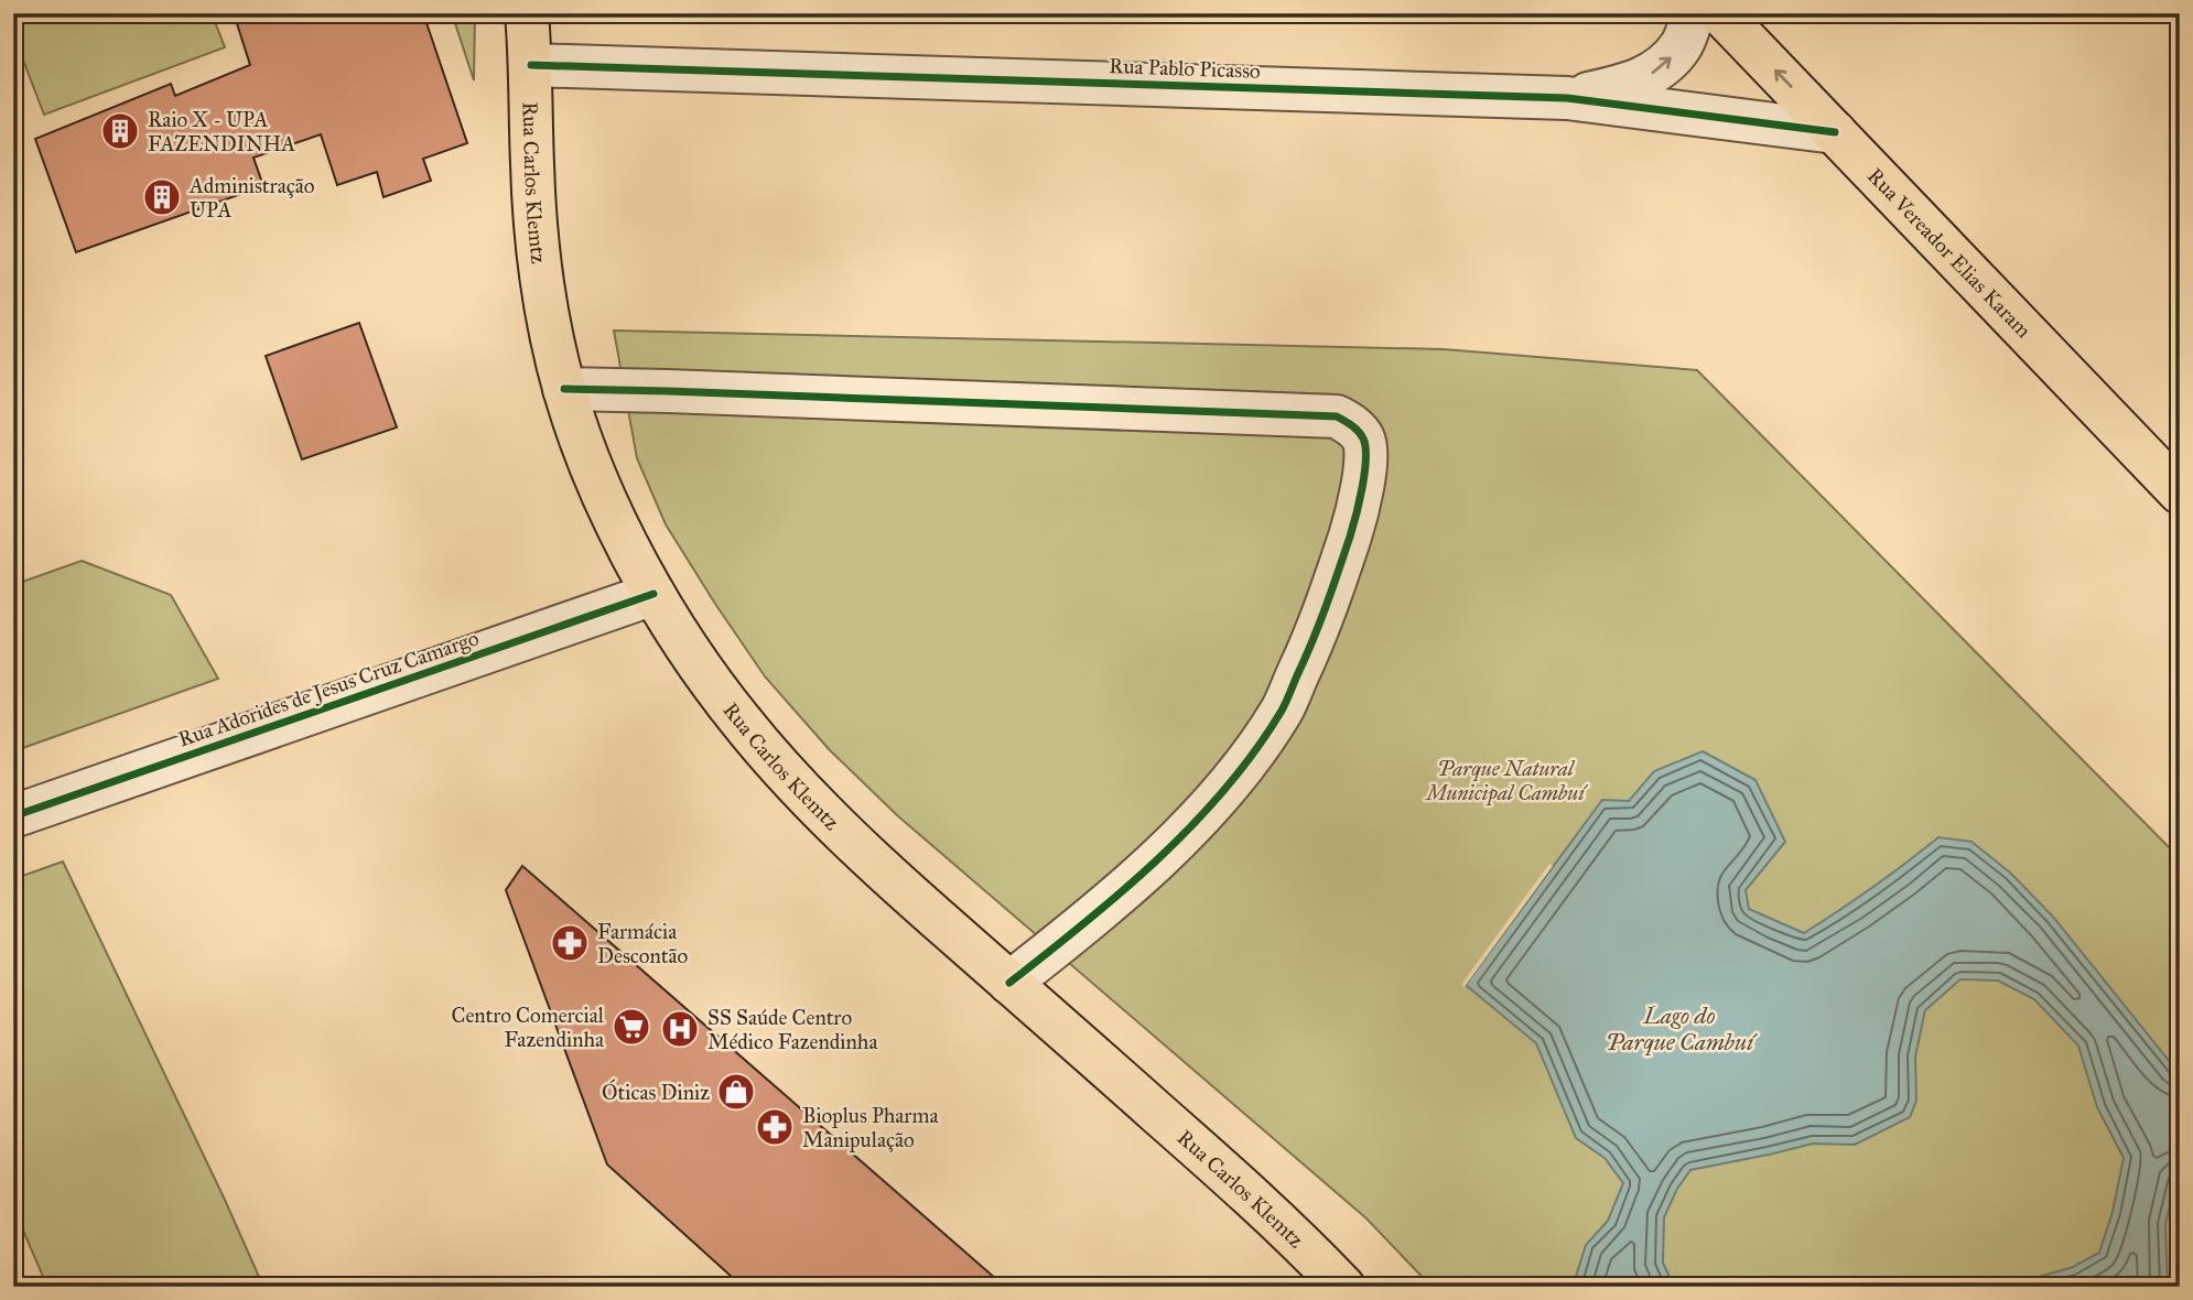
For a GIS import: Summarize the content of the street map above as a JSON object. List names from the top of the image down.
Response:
{
  "streets": {
    "main road": ["Rua Carlos Klemtz", "Rua Vereador Elias Karam"],
    "street": ["Rua Pablo Picasso", "Rua Adorides de Jesus Cruz Camargo"]
  },
  "crossings": [
    ["Rua Pablo Picasso", "Rua Carlos Klemtz"],
    ["Rua Pablo Picasso", "Rua Vereador Elias Karam"],
    ["Rua Carlos Klemtz", "Rua Adorides de Jesus Cruz Camargo"]
  ],
  "water": ["Lago do Parque Cambuí"],
  "parks": ["Parque Natural Municipal Cambuí"],
  "places": {
    "building": ["Raio X - UPA FAZENDINHA", "Administração UPA"],
    "pharmacy": ["Farmácia Descontão", "Bioplus Pharma Manipulação"],
    "supermarket": ["Centro Comercial Fazendinha"],
    "hospital": ["SS Saúde Centro Médico Fazendinha"],
    "shop": ["Óticas Diniz"]
  }
}
